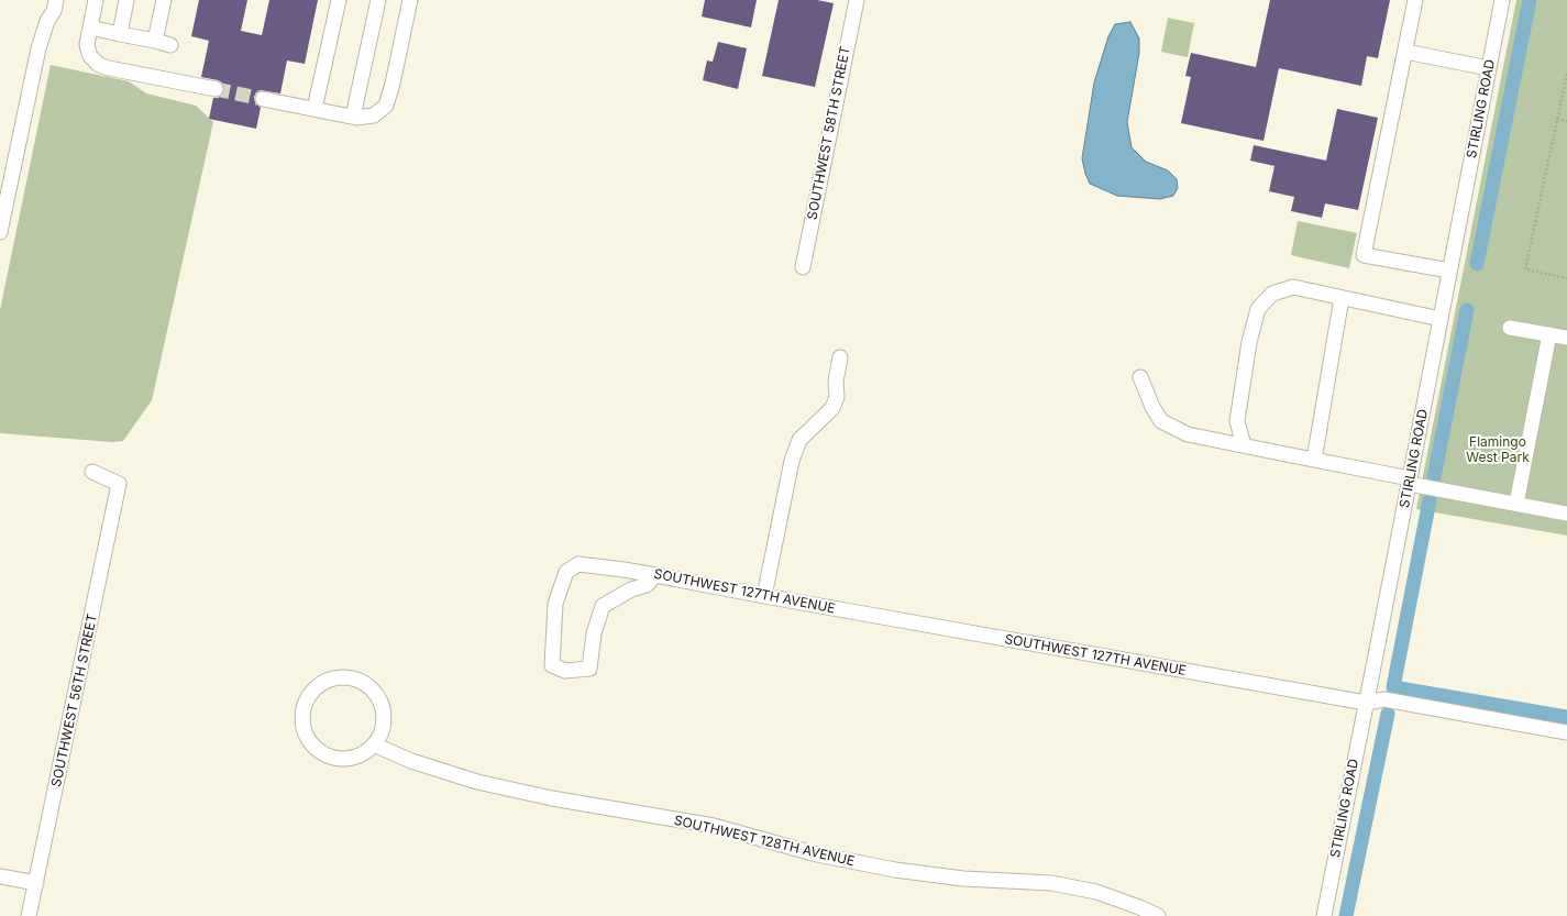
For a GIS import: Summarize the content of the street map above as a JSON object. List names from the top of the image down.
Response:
{
  "streets": {
    "street": [
      "STIRLING ROAD",
      "SOUTHWEST 58TH STREET",
      "SOUTHWEST 127TH AVENUE",
      "SOUTHWEST 56TH STREET",
      "SOUTHWEST 128TH AVENUE"
    ]
  },
  "crossings": [
    ["STIRLING ROAD", "SOUTHWEST 127TH AVENUE"]
  ],
  "parks": ["Flamingo West Park"]
}
